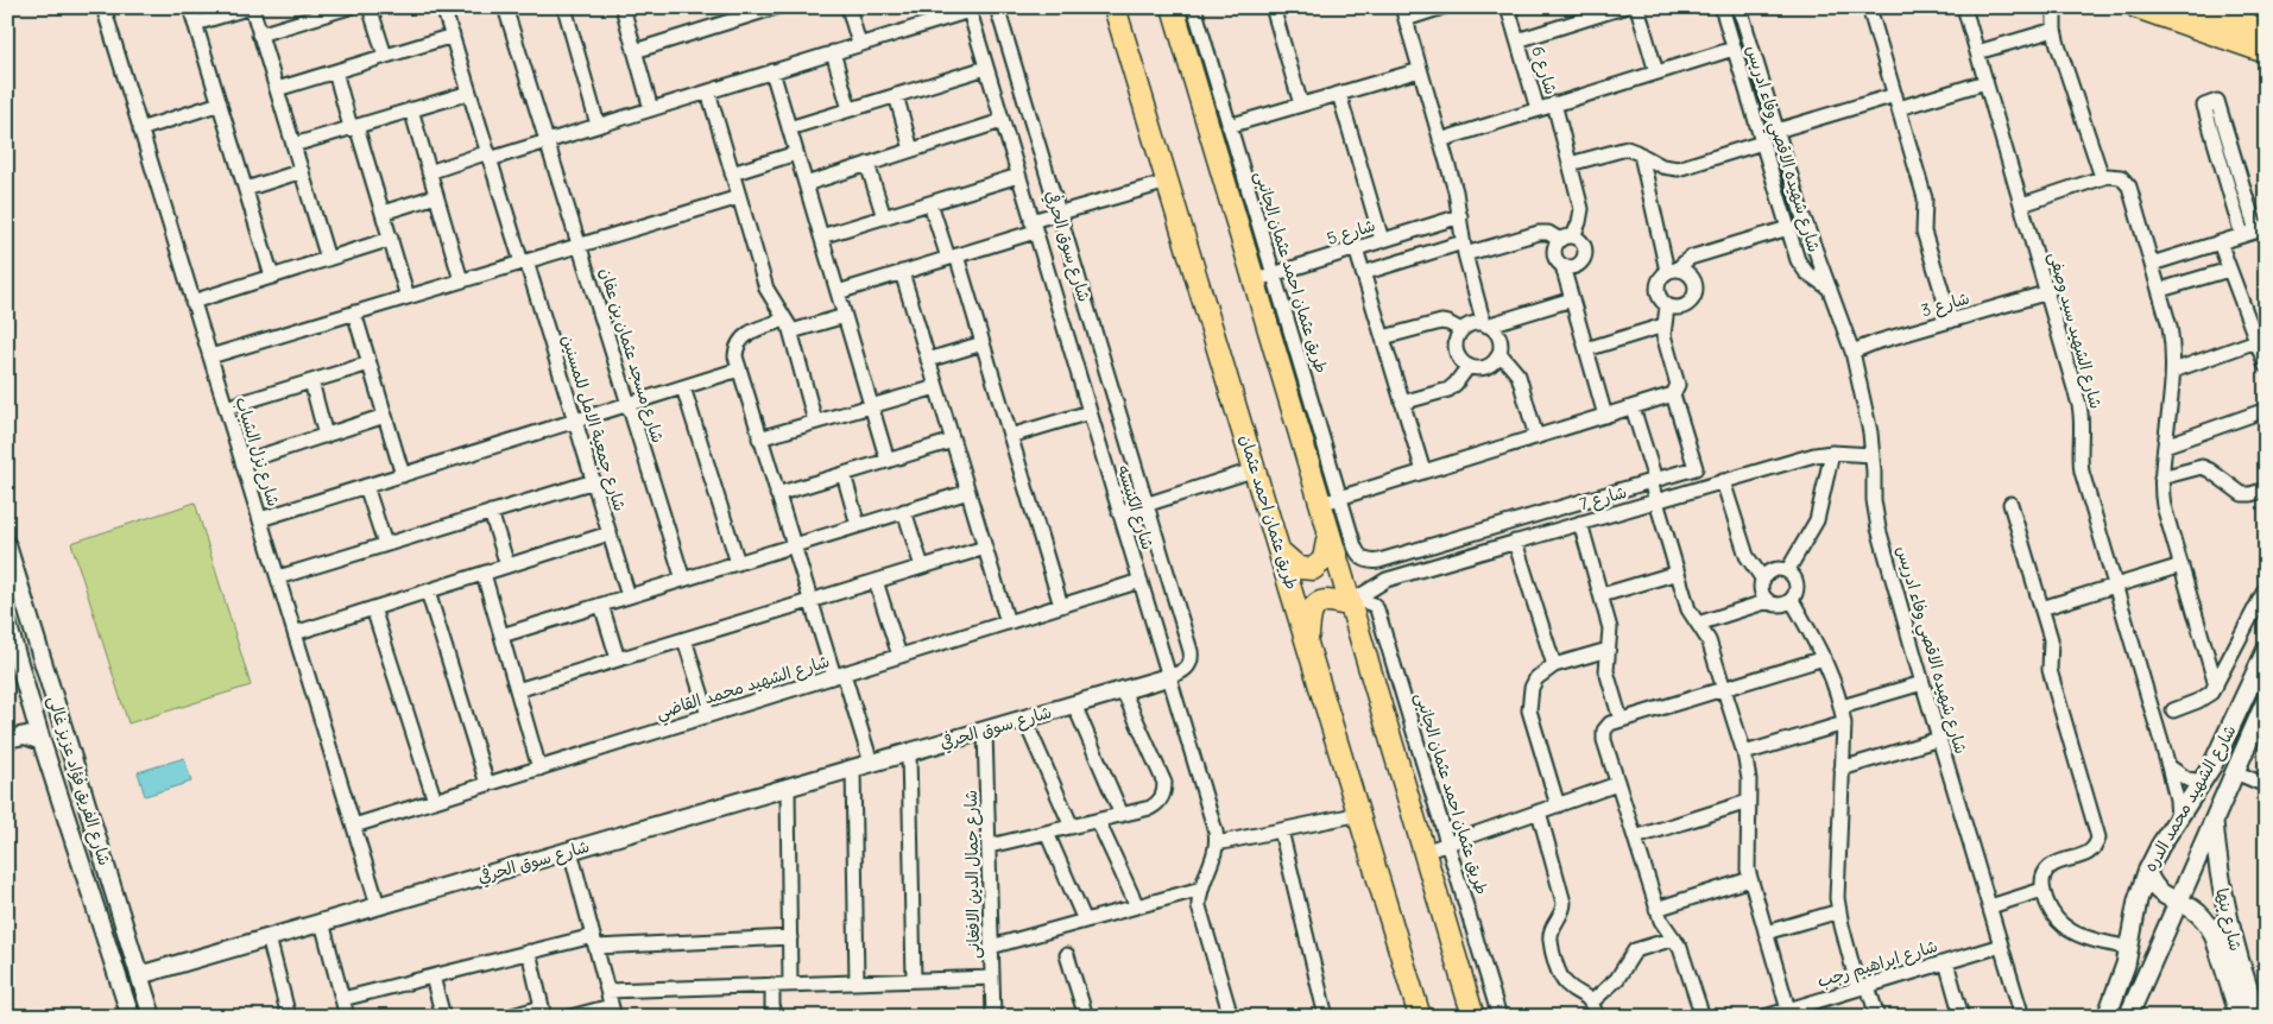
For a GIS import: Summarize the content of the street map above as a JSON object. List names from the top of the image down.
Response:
{
  "streets": {
    "main road": ["طريق عثمان احمد عثمان", "شارع الشهيد محمد الدره", "شارع بنها"],
    "street": [
      "شارع 6",
      "شارع شهيده الاقصي وفاء ادريس",
      "شارع 5",
      "شارع سوق الحرفي",
      "طريق عثمان احمد عثمان الجانبى",
      "شارع 3",
      "شارع الشهيد سيد وصفى",
      "شارع مسجد عثمان بن عفان",
      "شارع جمعية الامل للمسنين",
      "شارع نزل الشباب",
      "شارع 7",
      "شارع الكنيسه",
      "شارع الشهيد محمد القاضي",
      "شارع الفريق فؤاد عزيز غالى",
      "شارع جمال الدين الافغانى",
      "شارع ابراهيم رجب"
    ]
  },
  "crossings": [
    ["شارع شهيده الاقصي وفاء ادريس", "شارع 3"],
    ["شارع شهيده الاقصي وفاء ادريس", "شارع 7"],
    ["شارع شهيده الاقصي وفاء ادريس", "شارع ابراهيم رجب"],
    ["شارع 5", "طريق عثمان احمد عثمان الجانبى"],
    ["شارع سوق الحرفي", "شارع نزل الشباب"],
    ["شارع سوق الحرفي", "شارع الكنيسه"],
    ["شارع سوق الحرفي", "شارع الفريق فؤاد عزيز غالى"],
    ["شارع سوق الحرفي", "شارع جمال الدين الافغانى"],
    ["طريق عثمان احمد عثمان الجانبى", "شارع 7"],
    ["شارع 3", "شارع الشهيد سيد وصفى"],
    ["شارع الشهيد سيد وصفى", "شارع الشهيد محمد الدره"],
    ["شارع نزل الشباب", "شارع الشهيد محمد القاضي"],
    ["شارع الكنيسه", "شارع الشهيد محمد القاضي"],
    ["شارع الشهيد محمد الدره", "شارع بنها"]
  ]
}
